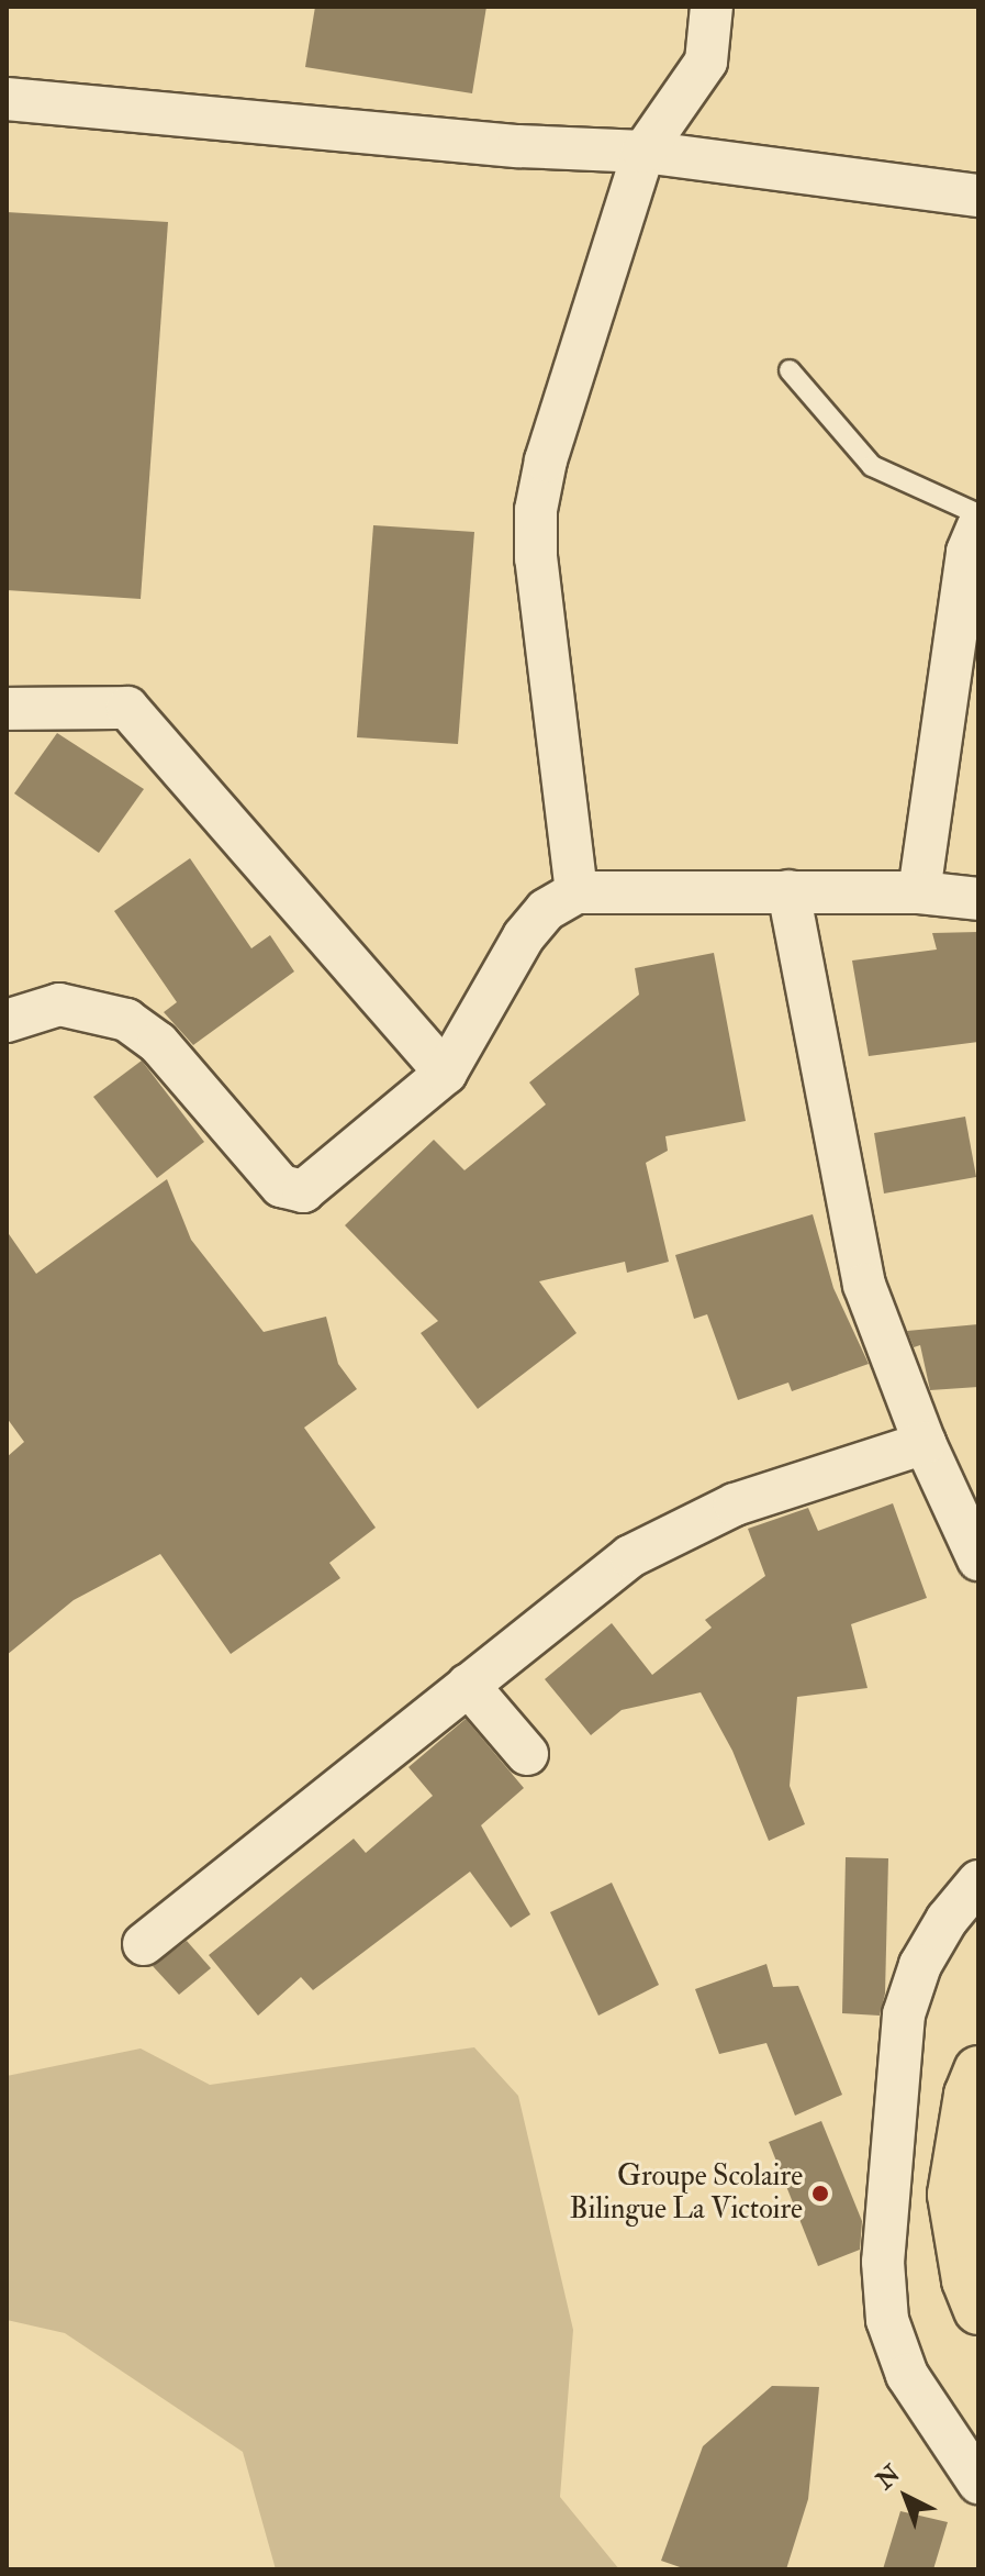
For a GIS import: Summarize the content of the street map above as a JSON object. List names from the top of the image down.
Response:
{
  "places": ["Groupe Scolaire Bilingue La Victoire"],
  "north": "top left"
}
